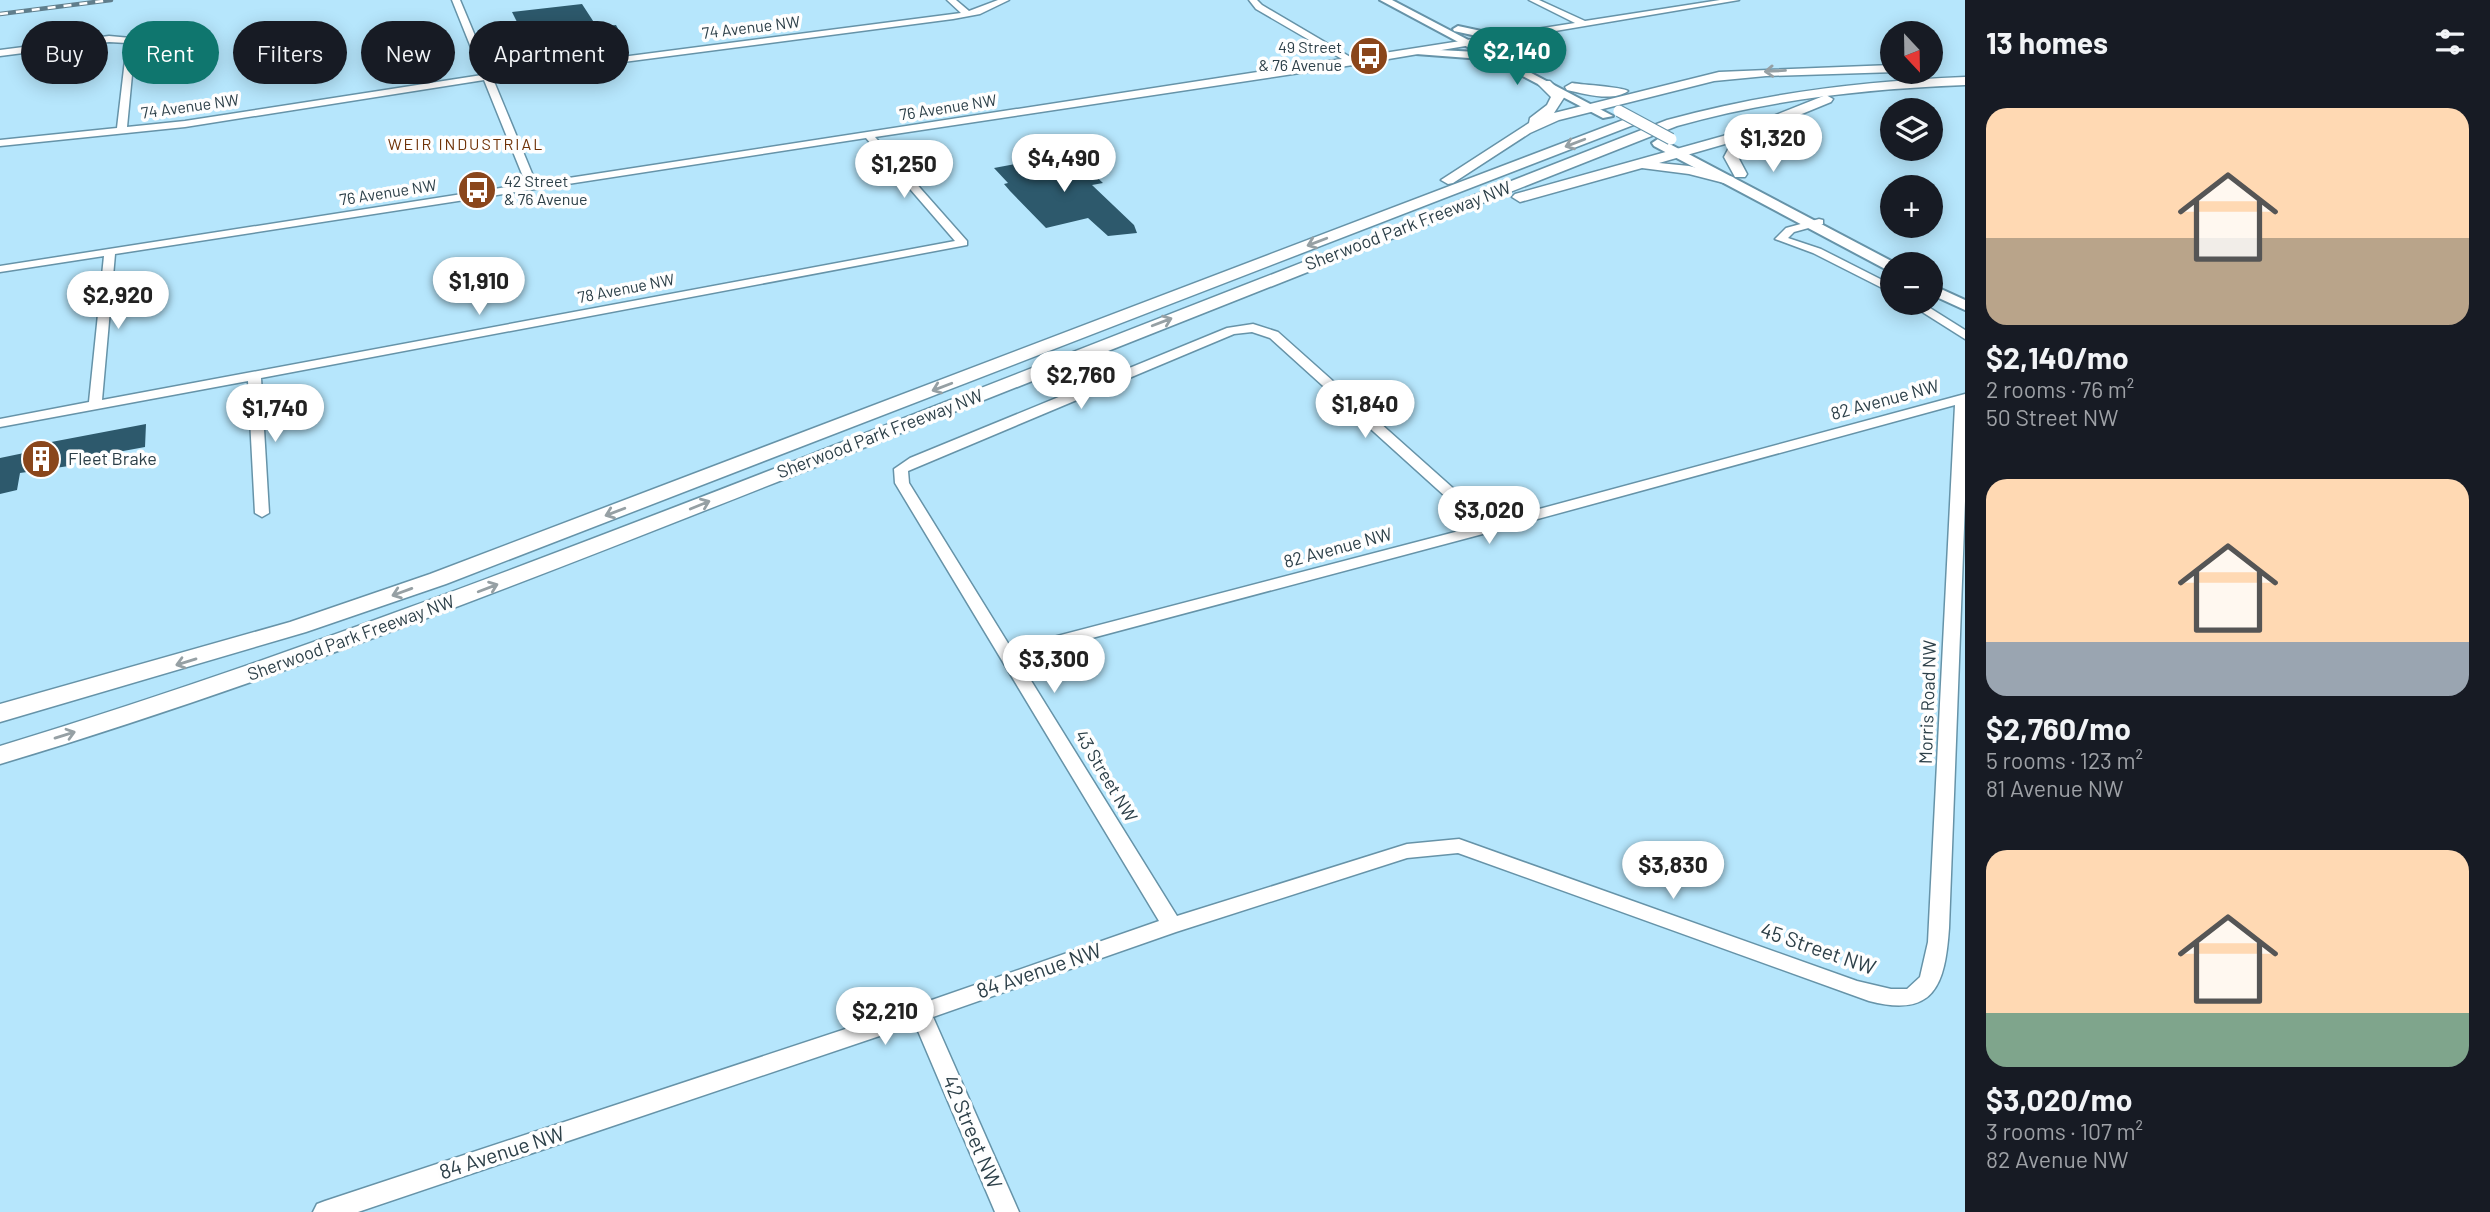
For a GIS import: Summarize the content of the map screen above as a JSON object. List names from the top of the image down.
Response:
{
  "streets": {
    "highway": ["Sherwood Park Freeway NW"],
    "street": [
      "74 Avenue NW",
      "76 Avenue NW",
      "78 Avenue NW",
      "82 Avenue NW",
      "Morris Road NW",
      "43 Street NW",
      "45 Street NW",
      "84 Avenue NW",
      "42 Street NW"
    ]
  },
  "crossings": [
    ["76 Avenue NW", "78 Avenue NW"],
    ["82 Avenue NW", "Morris Road NW"],
    ["82 Avenue NW", "43 Street NW"],
    ["Morris Road NW", "45 Street NW"],
    ["43 Street NW", "84 Avenue NW"],
    ["45 Street NW", "84 Avenue NW"],
    ["84 Avenue NW", "42 Street NW"]
  ],
  "districts": ["WEIR INDUSTRIAL"],
  "places": {
    "bus stop": ["49 Street & 76 Avenue", "42 Street & 76 Avenue"],
    "building": ["Fleet Brake"]
  },
  "north": "bottom",
  "page": {
    "heading": "13 homes",
    "map_buttons": ["+", "−"],
    "chip": [
      "Buy",
      "Rent",
      "Filters",
      "New",
      "Apartment"
    ],
    "price": [
      "$2,140",
      "$1,320",
      "$4,490",
      "$1,250",
      "$1,910",
      "$2,920",
      "$2,760",
      "$1,840",
      "$1,740",
      "$3,020",
      "$3,300",
      "$3,830",
      "$2,210"
    ],
    "list": [
      {
        "name": "$2,140/mo",
        "note": "2 rooms · 76 m² · 50 Street NW"
      },
      {
        "name": "$2,760/mo",
        "note": "5 rooms · 123 m² · 81 Avenue NW"
      },
      {
        "name": "$3,020/mo",
        "note": "3 rooms · 107 m² · 82 Avenue NW"
      }
    ]
  }
}
